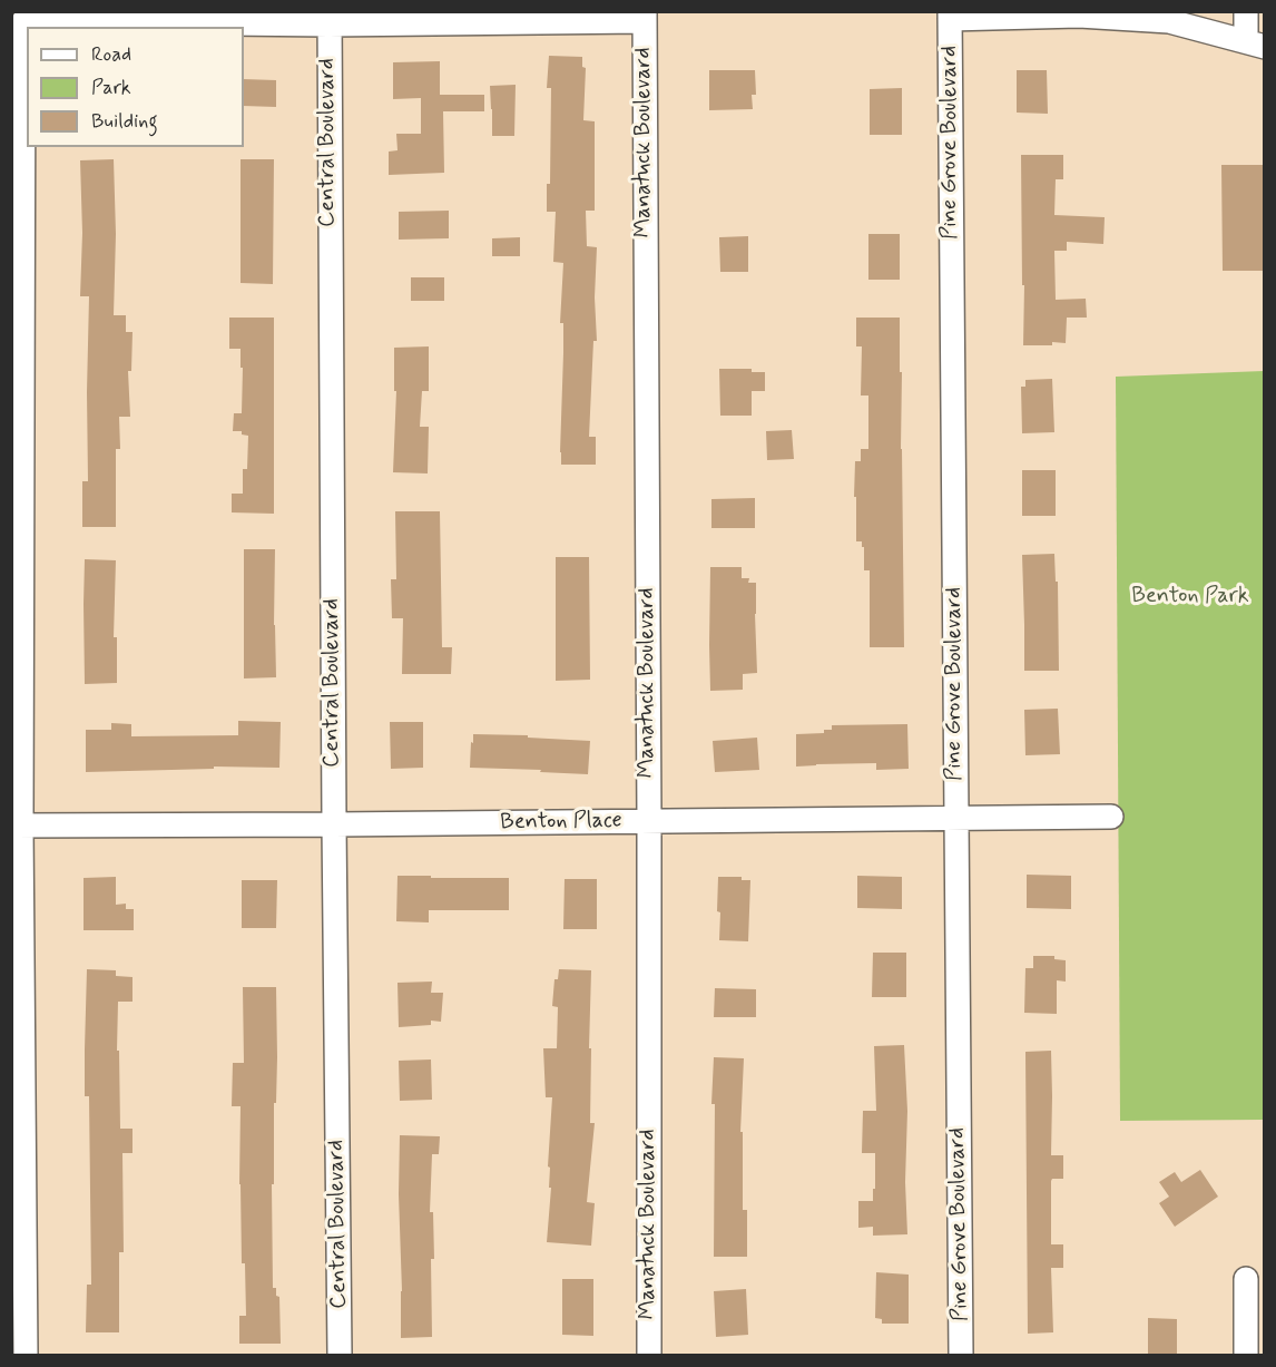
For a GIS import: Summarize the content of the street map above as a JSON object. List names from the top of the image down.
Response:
{
  "streets": {
    "street": [
      "Central Boulevard",
      "Manatuck Boulevard",
      "Pine Grove Boulevard",
      "Benton Place"
    ]
  },
  "crossings": [
    ["Central Boulevard", "Benton Place"],
    ["Manatuck Boulevard", "Benton Place"],
    ["Pine Grove Boulevard", "Benton Place"]
  ],
  "parks": ["Benton Park"],
  "legend": ["Road", "Park", "Building"]
}
